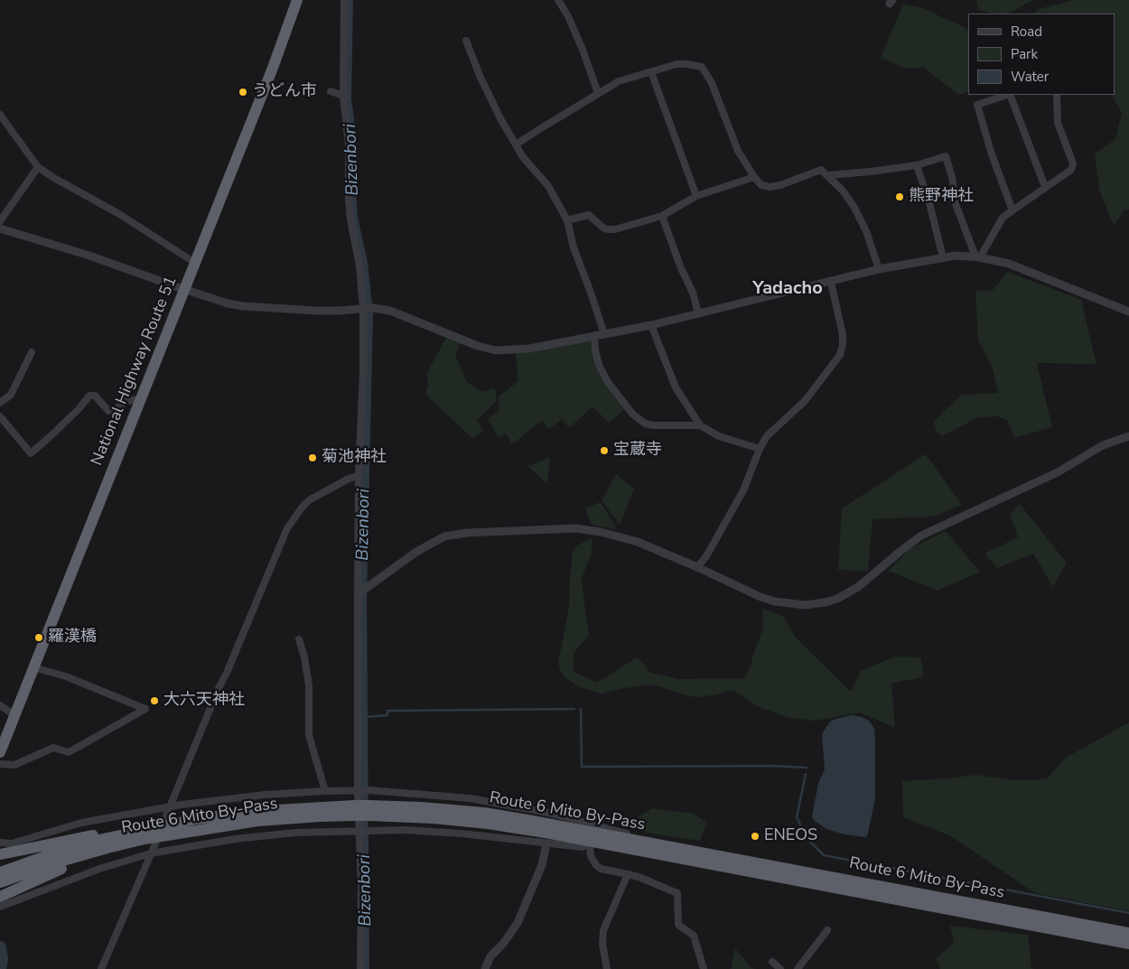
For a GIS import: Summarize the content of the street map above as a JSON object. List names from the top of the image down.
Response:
{
  "streets": {
    "highway": ["National Highway Route 51", "Route 6 Mito By-Pass"]
  },
  "districts": ["Yadacho"],
  "water": ["Bizenbori"],
  "places": [
    "うどん市",
    "熊野神社",
    "宝蔵寺",
    "菊池神社",
    "羅漢橋",
    "大六天神社",
    "ENEOS"
  ],
  "legend": ["Road", "Park", "Water"]
}
